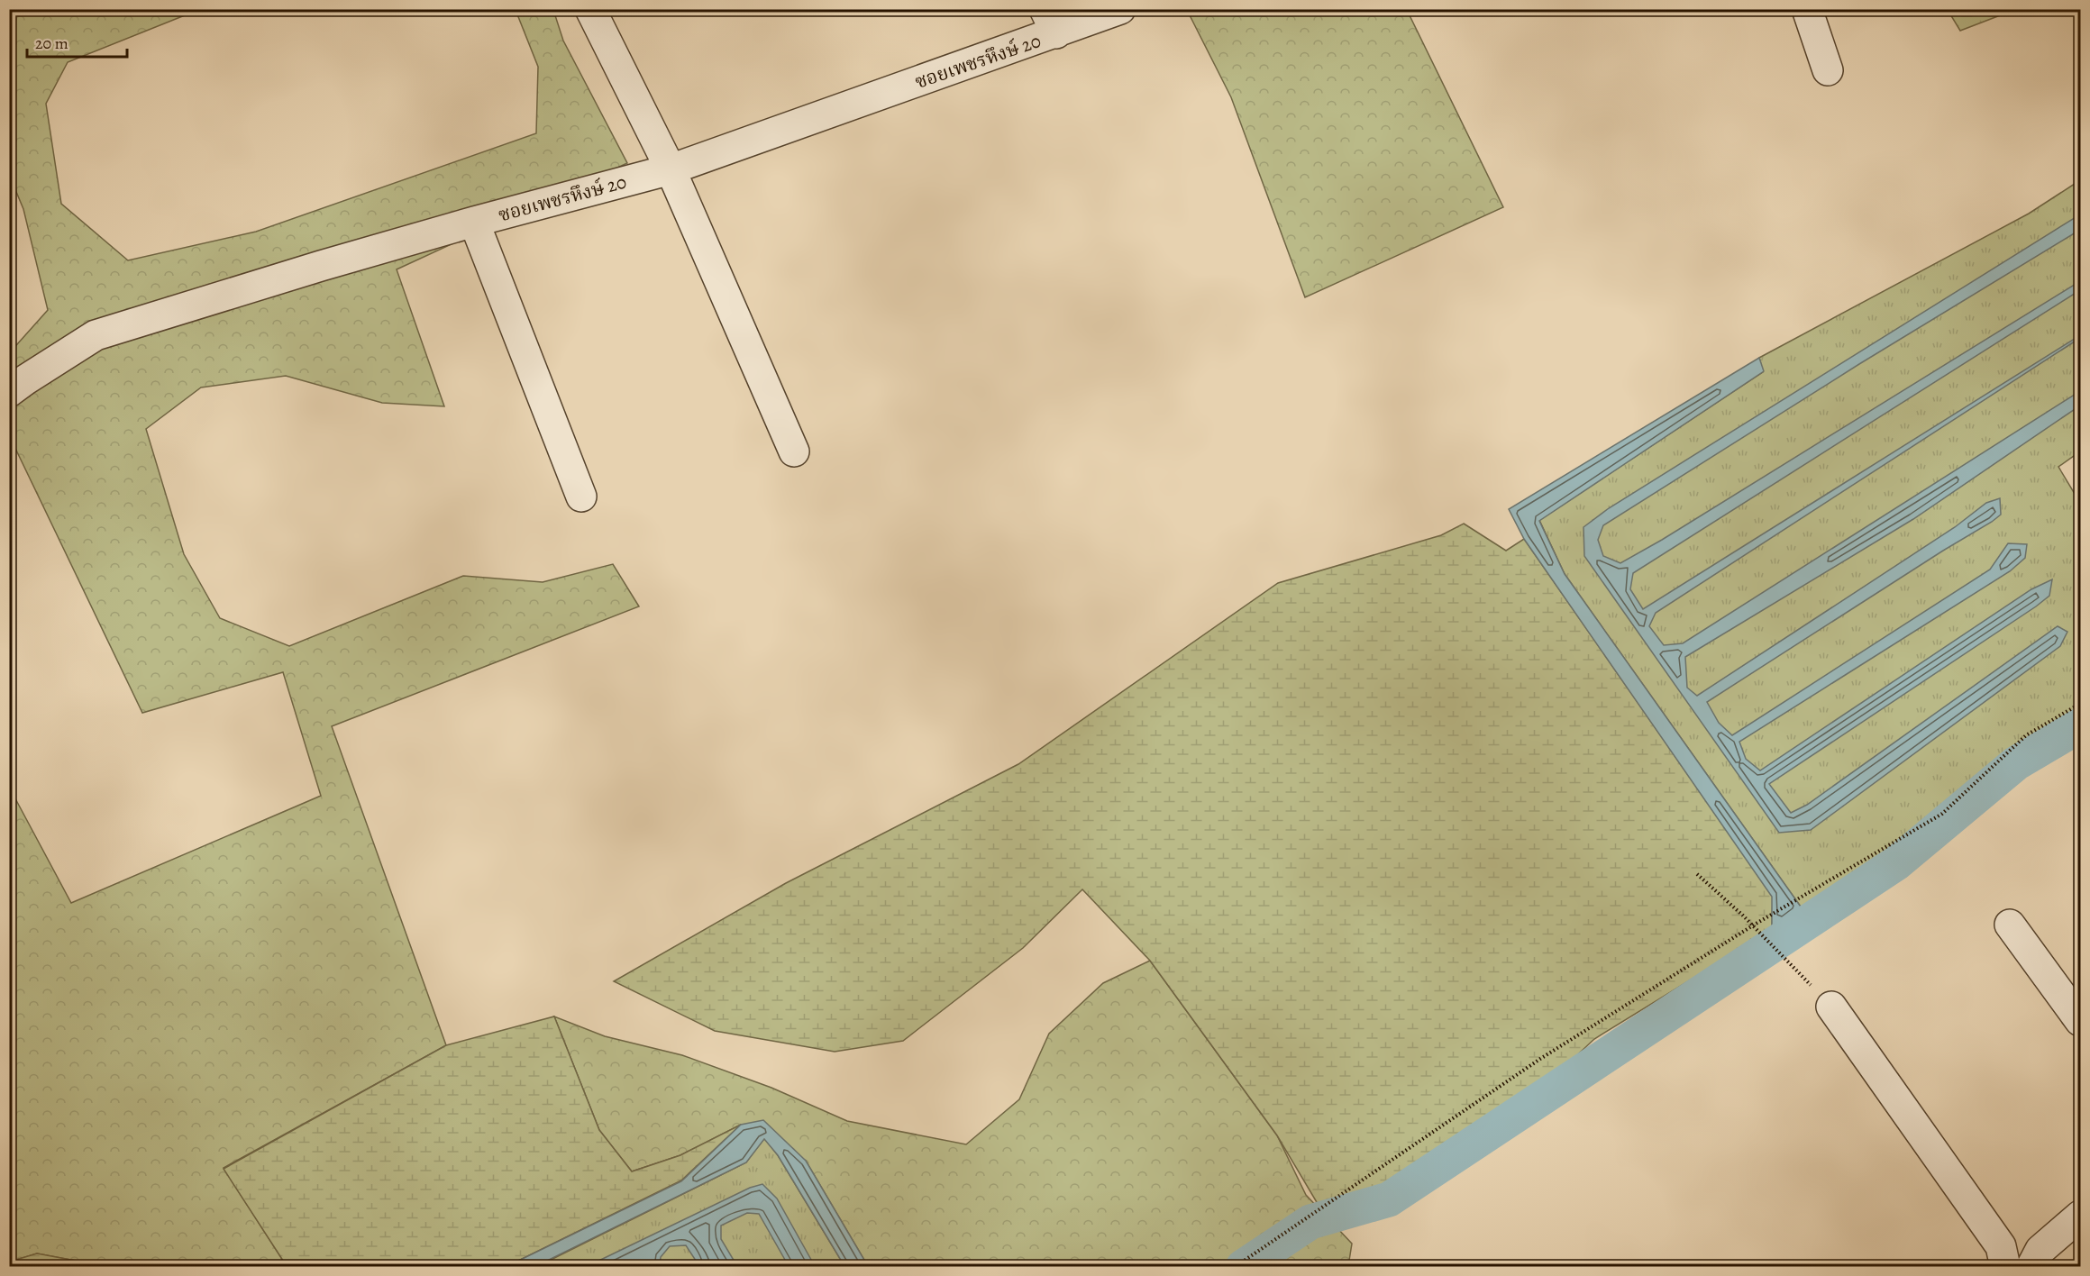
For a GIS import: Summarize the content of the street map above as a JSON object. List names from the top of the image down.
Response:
{
  "streets": {
    "street": ["ซอยเพชรหึงษ์ 20"]
  },
  "scale_bar": "20 m"
}
